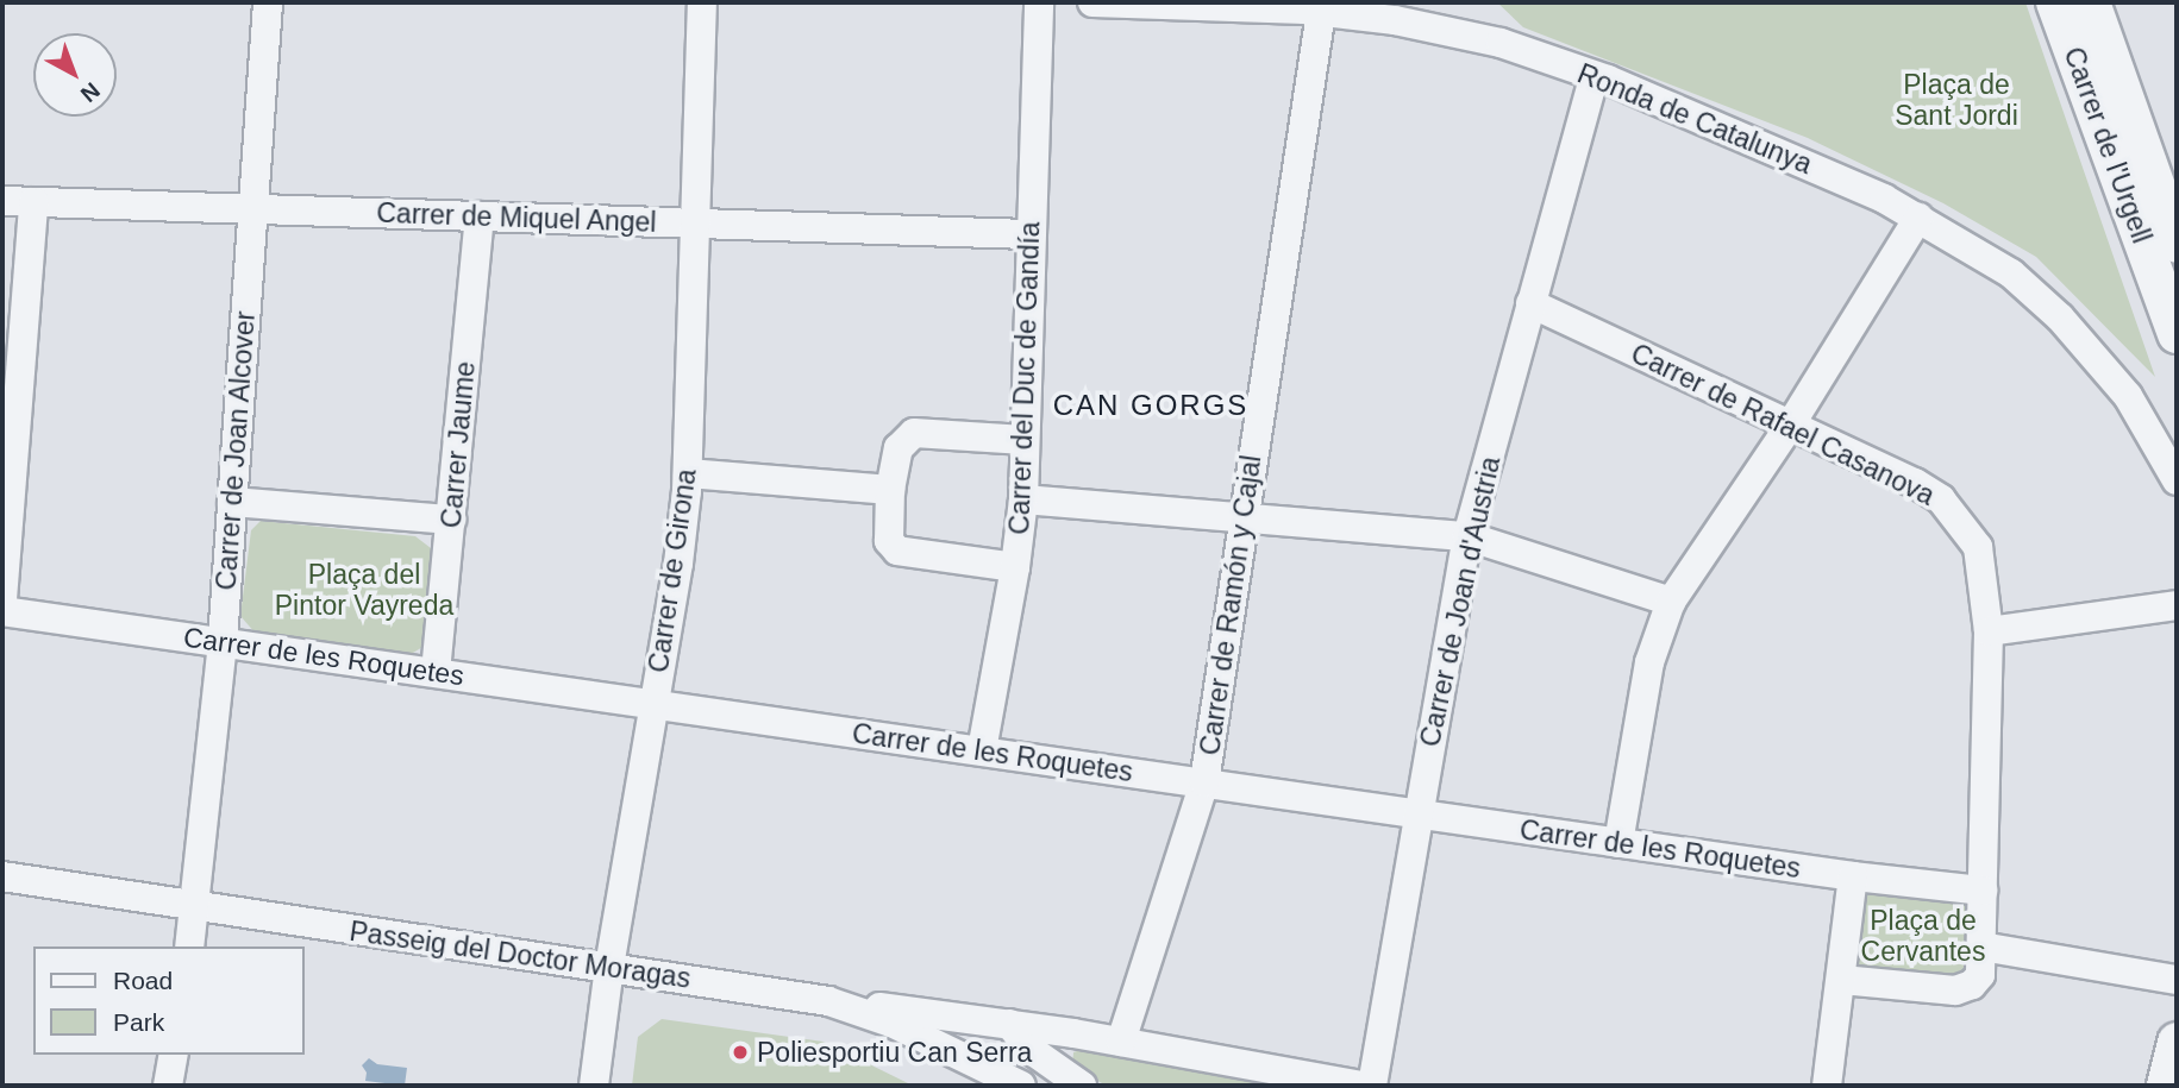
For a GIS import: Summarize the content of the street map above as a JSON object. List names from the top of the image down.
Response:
{
  "streets": {
    "street": [
      "Ronda de Catalunya",
      "Carrer de l'Urgell",
      "Carrer de Miquel Angel",
      "Carrer del Duc de Gandía",
      "Carrer de Rafael Casanova",
      "Carrer Jaume",
      "Carrer de Joan Alcover",
      "Carrer de Girona",
      "Carrer de Joan d'Austria",
      "Carrer de Ramón y Cajal",
      "Carrer de les Roquetes",
      "Passeig del Doctor Moragas"
    ]
  },
  "crossings": [
    ["Ronda de Catalunya", "Carrer de Joan d'Austria"],
    ["Ronda de Catalunya", "Carrer de Ramón y Cajal"],
    ["Carrer de Miquel Angel", "Carrer del Duc de Gandía"],
    ["Carrer de Miquel Angel", "Carrer Jaume"],
    ["Carrer de Miquel Angel", "Carrer de Joan Alcover"],
    ["Carrer de Miquel Angel", "Carrer de Girona"],
    ["Carrer del Duc de Gandía", "Carrer de les Roquetes"],
    ["Carrer de Rafael Casanova", "Carrer de Joan d'Austria"],
    ["Carrer de Rafael Casanova", "Carrer de les Roquetes"],
    ["Carrer Jaume", "Carrer de les Roquetes"],
    ["Carrer de Joan Alcover", "Carrer de les Roquetes"],
    ["Carrer de Joan Alcover", "Passeig del Doctor Moragas"],
    ["Carrer de Girona", "Carrer de les Roquetes"],
    ["Carrer de Girona", "Passeig del Doctor Moragas"],
    ["Carrer de Joan d'Austria", "Carrer de les Roquetes"],
    ["Carrer de Ramón y Cajal", "Carrer de les Roquetes"]
  ],
  "districts": ["CAN GORGS"],
  "parks": ["Plaça de Sant Jordi", "Plaça del Pintor Vayreda", "Plaça de Cervantes"],
  "places": ["Poliesportiu Can Serra"],
  "legend": ["Road", "Park"],
  "north": "bottom right"
}
